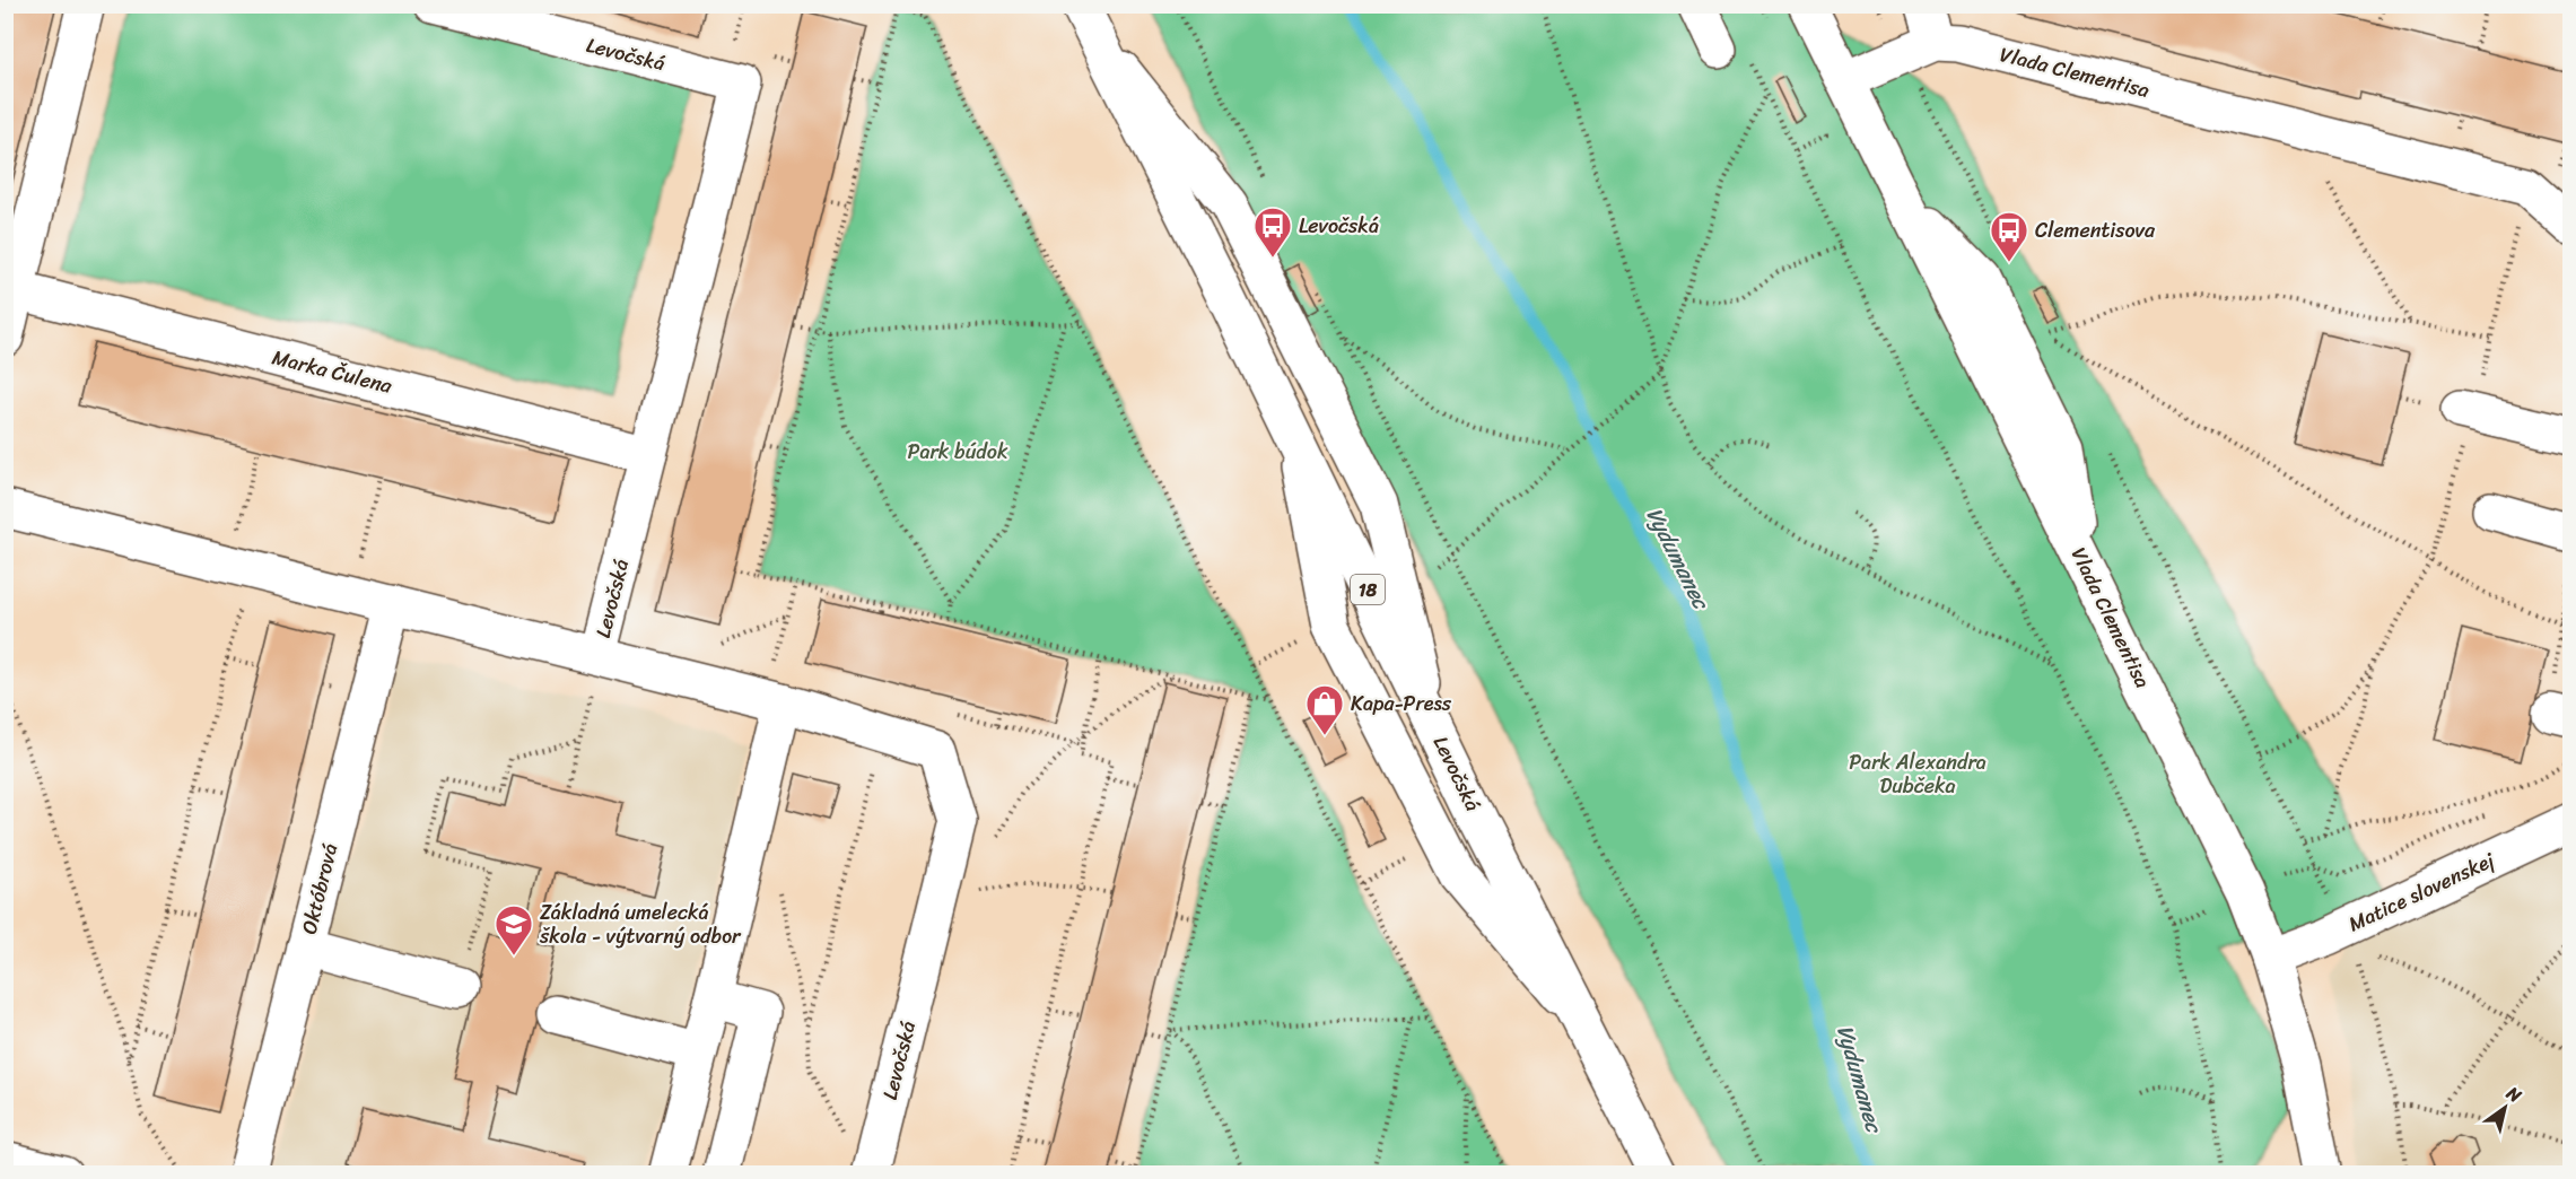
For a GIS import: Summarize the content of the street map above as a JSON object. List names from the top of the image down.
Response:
{
  "streets": {
    "street": [
      "Levočská",
      "Vlada Clementisa",
      "Marka Čulena",
      "18",
      "Októbrová",
      "Matice slovenskej"
    ]
  },
  "crossings": [
    ["Levočská", "Marka Čulena"],
    ["Vlada Clementisa", "Matice slovenskej"]
  ],
  "water": ["Vydumanec"],
  "parks": ["Park búdok", "Park Alexandra Dubčeka"],
  "places": {
    "bus stop": ["Levočská", "Clementisova"],
    "shop": ["Kapa-Press"],
    "school or university": ["Základná umelecká škola - výtvarný odbor"]
  },
  "north": "top right"
}
